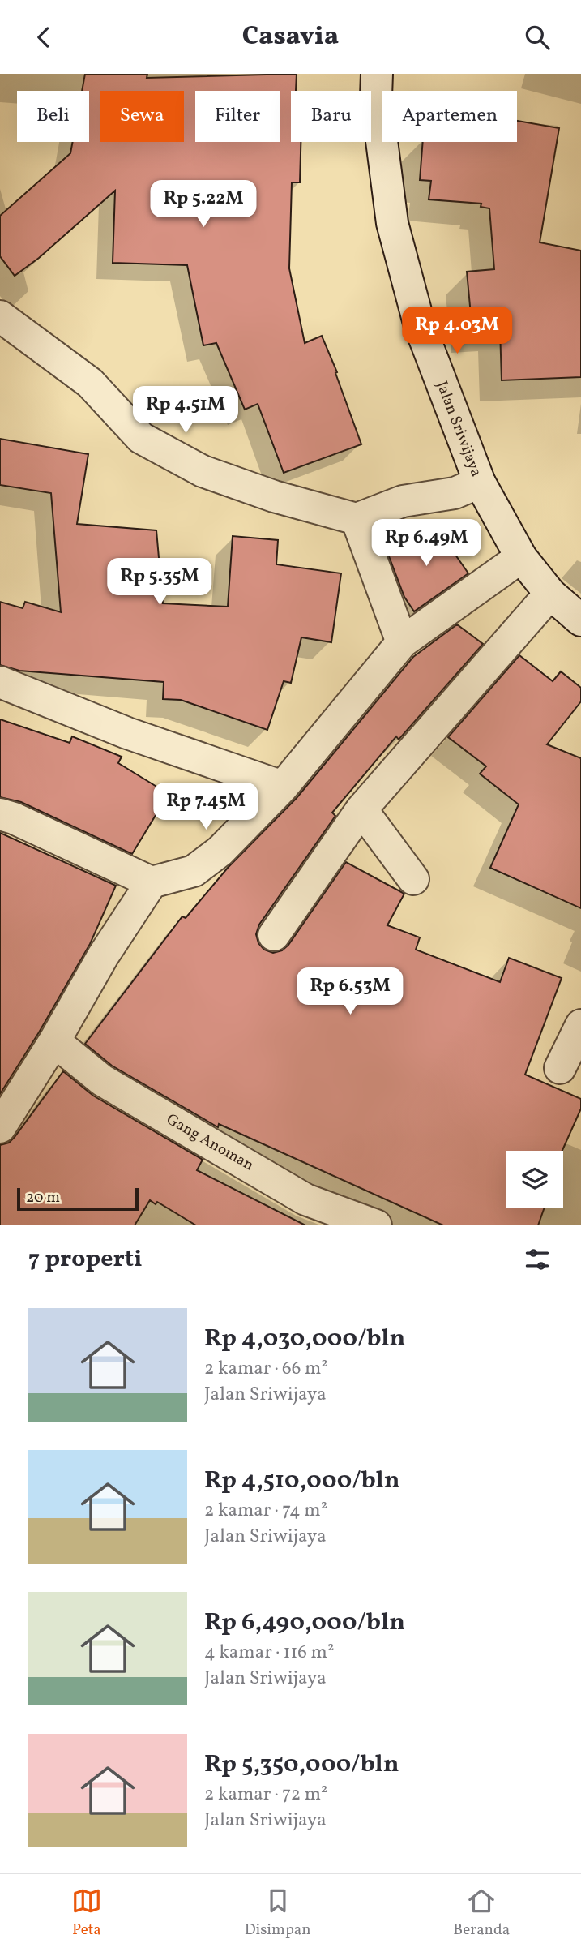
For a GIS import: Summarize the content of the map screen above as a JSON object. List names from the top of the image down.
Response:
{
  "streets": {
    "street": ["Jalan Sriwijaya", "Gang Anoman"]
  },
  "scale_bar": "20 m",
  "page": {
    "header": "Casavia",
    "chip": [
      "Beli",
      "Sewa",
      "Filter",
      "Baru",
      "Apartemen"
    ],
    "price": [
      "Rp 5.22M",
      "Rp 4.03M",
      "Rp 4.51M",
      "Rp 6.49M",
      "Rp 5.35M",
      "Rp 7.45M",
      "Rp 6.53M"
    ],
    "scale": "20 m",
    "heading": "7 properti",
    "list": [
      {
        "name": "Rp 4,030,000/bln",
        "note": "2 kamar · 66 m² · Jalan Sriwijaya"
      },
      {
        "name": "Rp 4,510,000/bln",
        "note": "2 kamar · 74 m² · Jalan Sriwijaya"
      },
      {
        "name": "Rp 6,490,000/bln",
        "note": "4 kamar · 116 m² · Jalan Sriwijaya"
      },
      {
        "name": "Rp 5,350,000/bln",
        "note": "2 kamar · 72 m² · Jalan Sriwijaya"
      }
    ],
    "tabs": ["Peta", "Disimpan", "Beranda"]
  }
}
